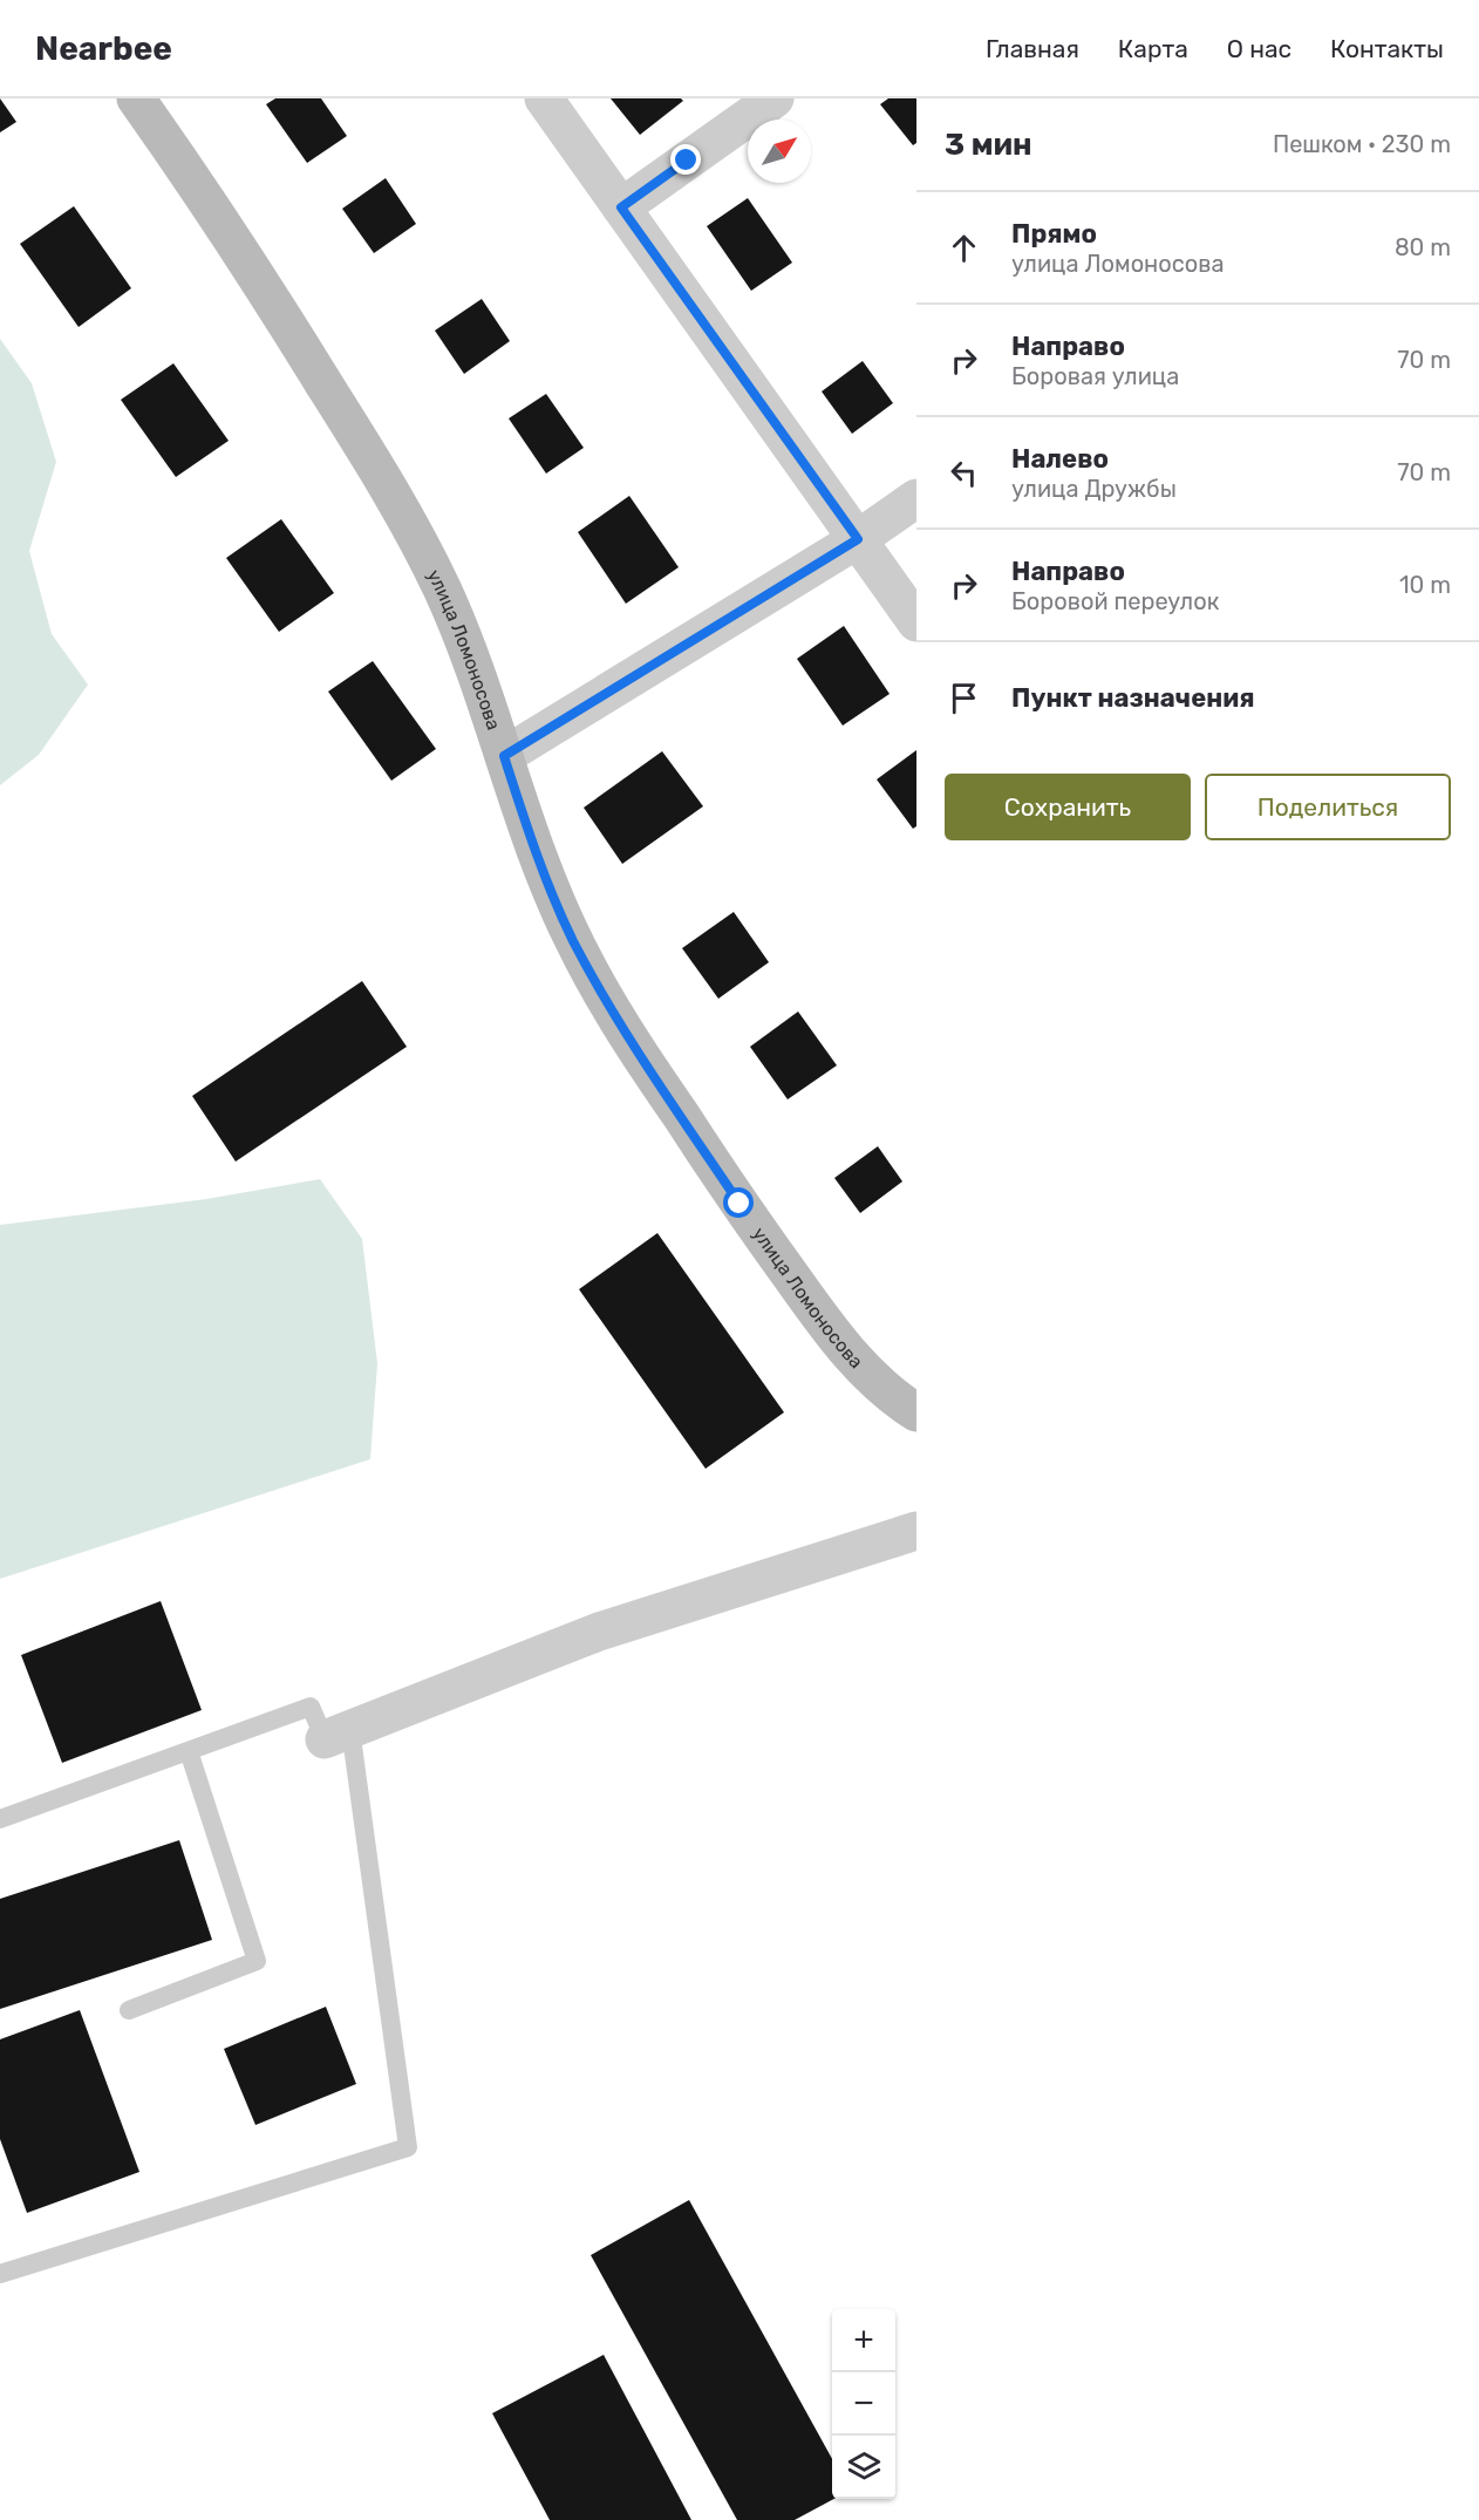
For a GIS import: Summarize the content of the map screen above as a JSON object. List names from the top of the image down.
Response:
{
  "streets": {
    "street": ["улица Ломоносова"]
  },
  "north": "top right",
  "page": {
    "header": "Nearbee",
    "nav": [
      "Главная",
      "Карта",
      "О нас",
      "Контакты"
    ],
    "heading": ["3 мин", "Пешком · 230 m"],
    "list": [
      ["Прямо", "улица Ломоносова", "80 m"],
      ["Направо", "Боровая улица", "70 m"],
      ["Налево", "улица Дружбы", "70 m"],
      ["Направо", "Боровой переулок", "10 m"],
      "Пункт назначения"
    ],
    "buttons": ["Сохранить", "Поделиться"],
    "map_buttons": ["+", "−"]
  }
}
